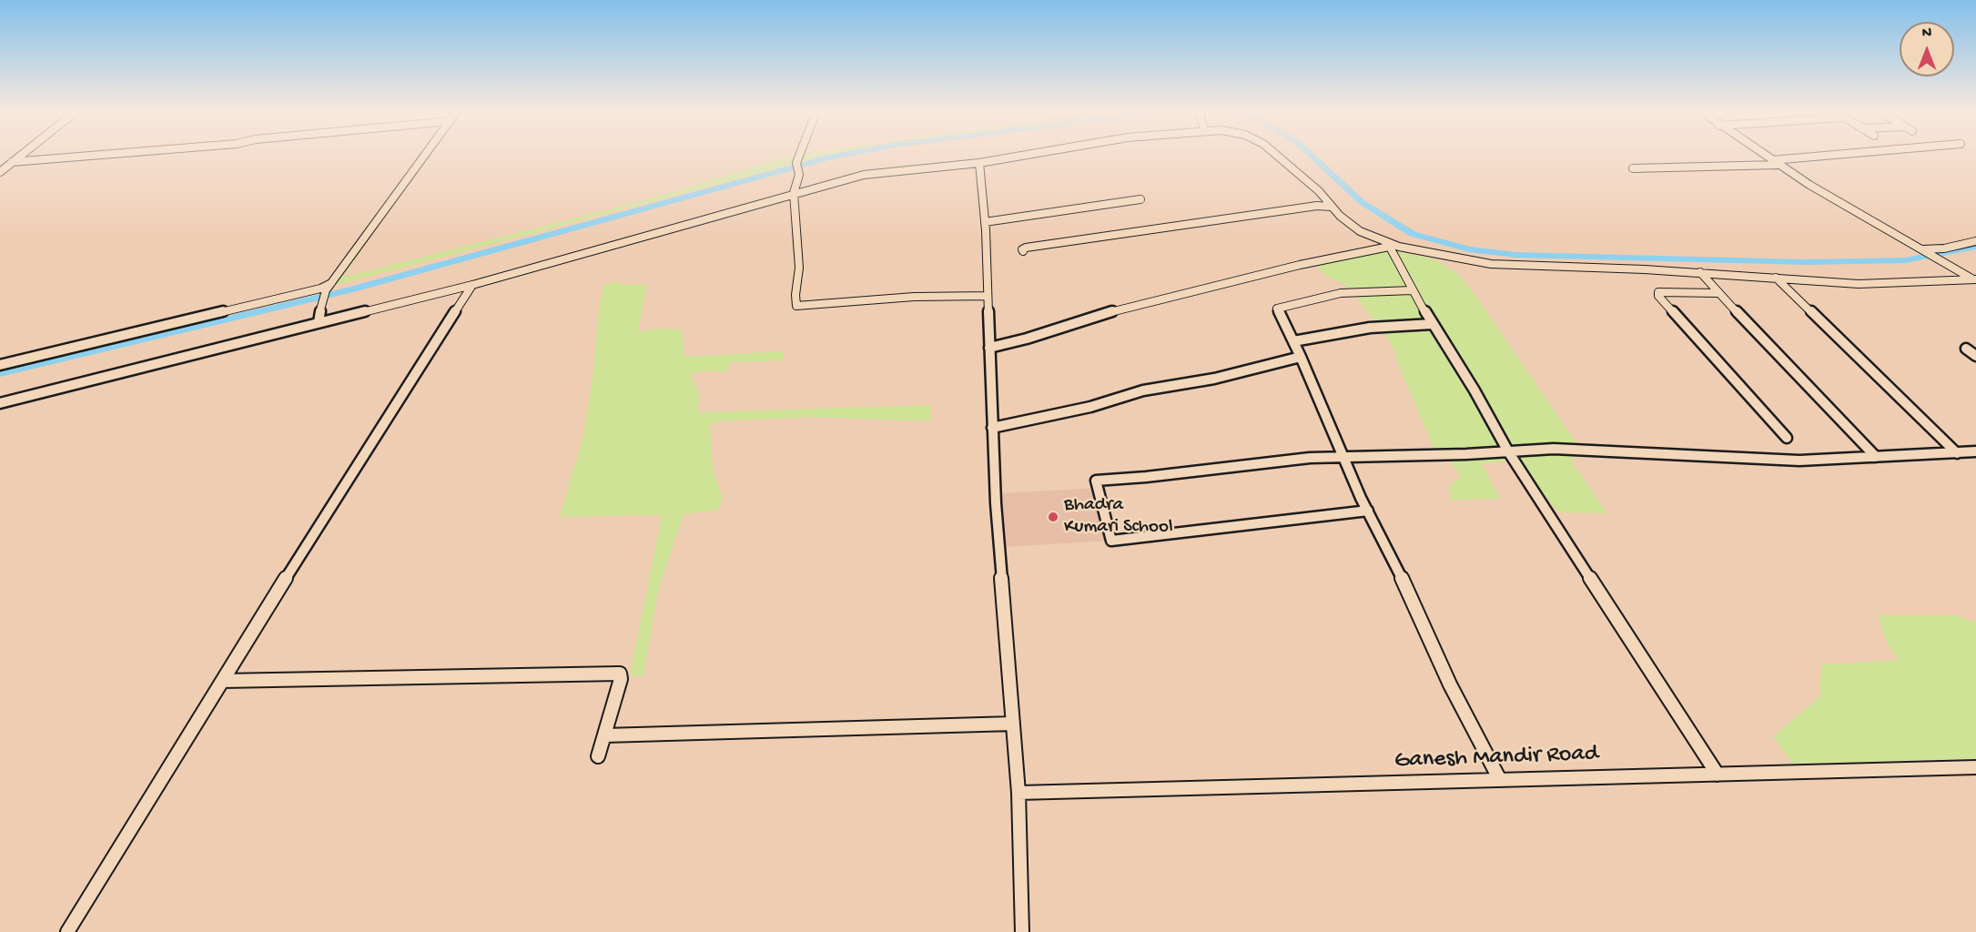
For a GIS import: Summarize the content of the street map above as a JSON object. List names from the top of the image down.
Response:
{
  "streets": {
    "street": ["Ganesh Mandir Road"]
  },
  "places": ["Bhadra Kumari School"],
  "north": "top"
}
